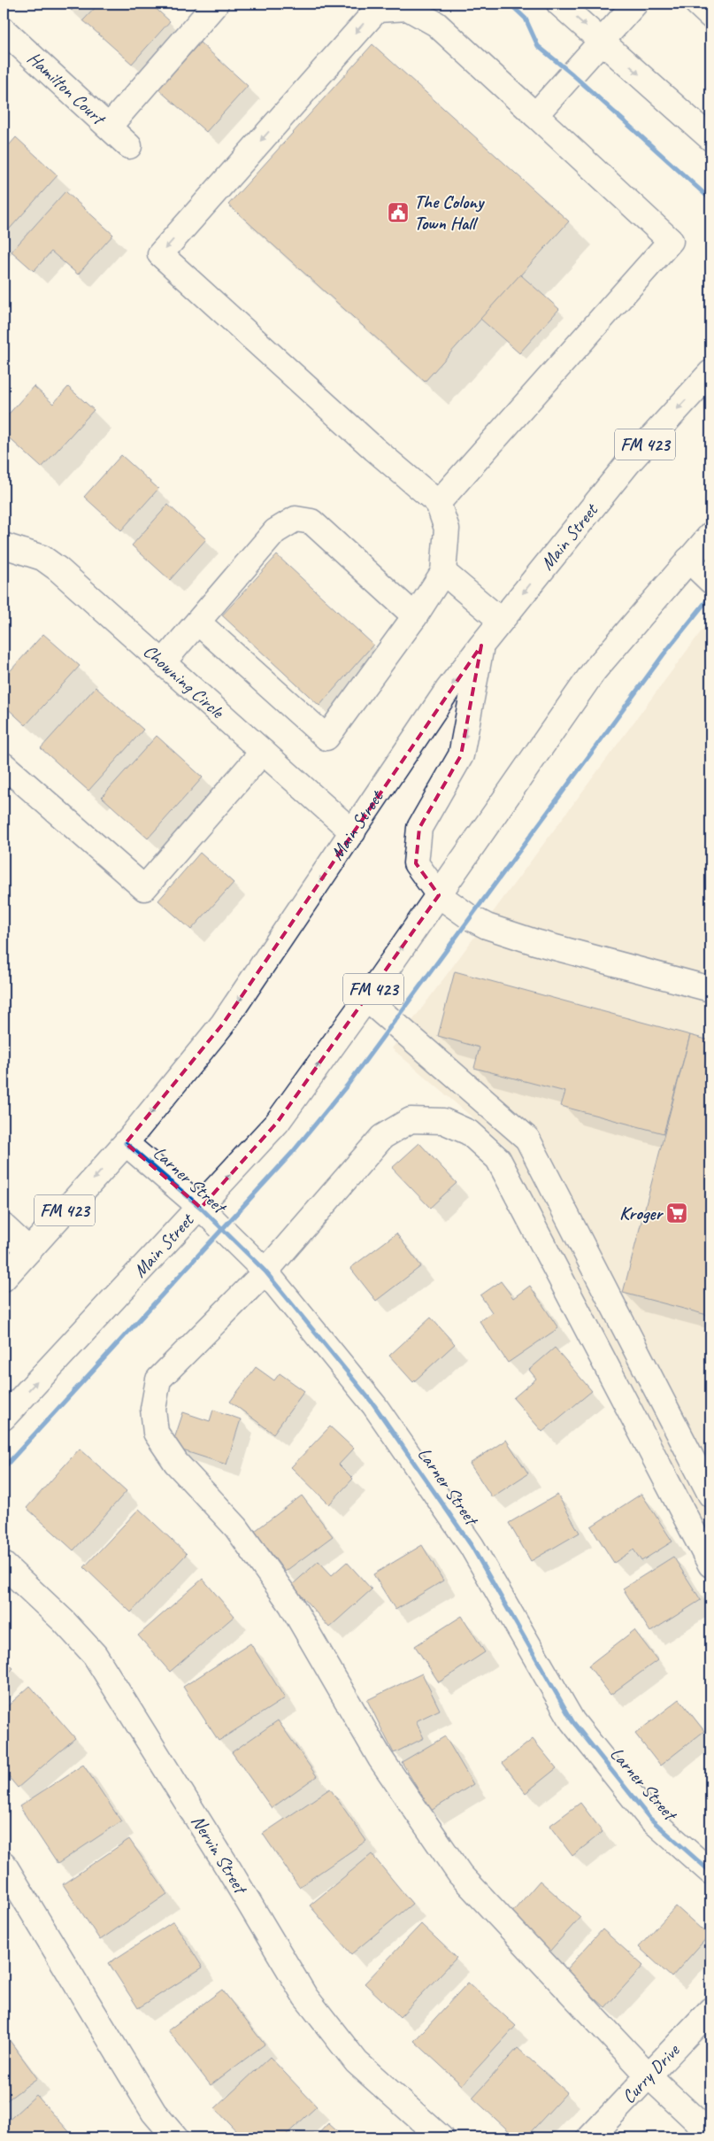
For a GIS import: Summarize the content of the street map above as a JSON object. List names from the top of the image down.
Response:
{
  "streets": {
    "main road": [
      "Hamilton Court",
      "FM 423",
      "Main Street",
      "Chowning Circle",
      "Larner Street",
      "Nervin Street",
      "Curry Drive"
    ]
  },
  "crossings": [
    ["Main Street", "Chowning Circle"],
    ["Main Street", "Larner Street"]
  ],
  "places": {
    "public building": ["The Colony Town Hall"],
    "supermarket": ["Kroger"]
  }
}
